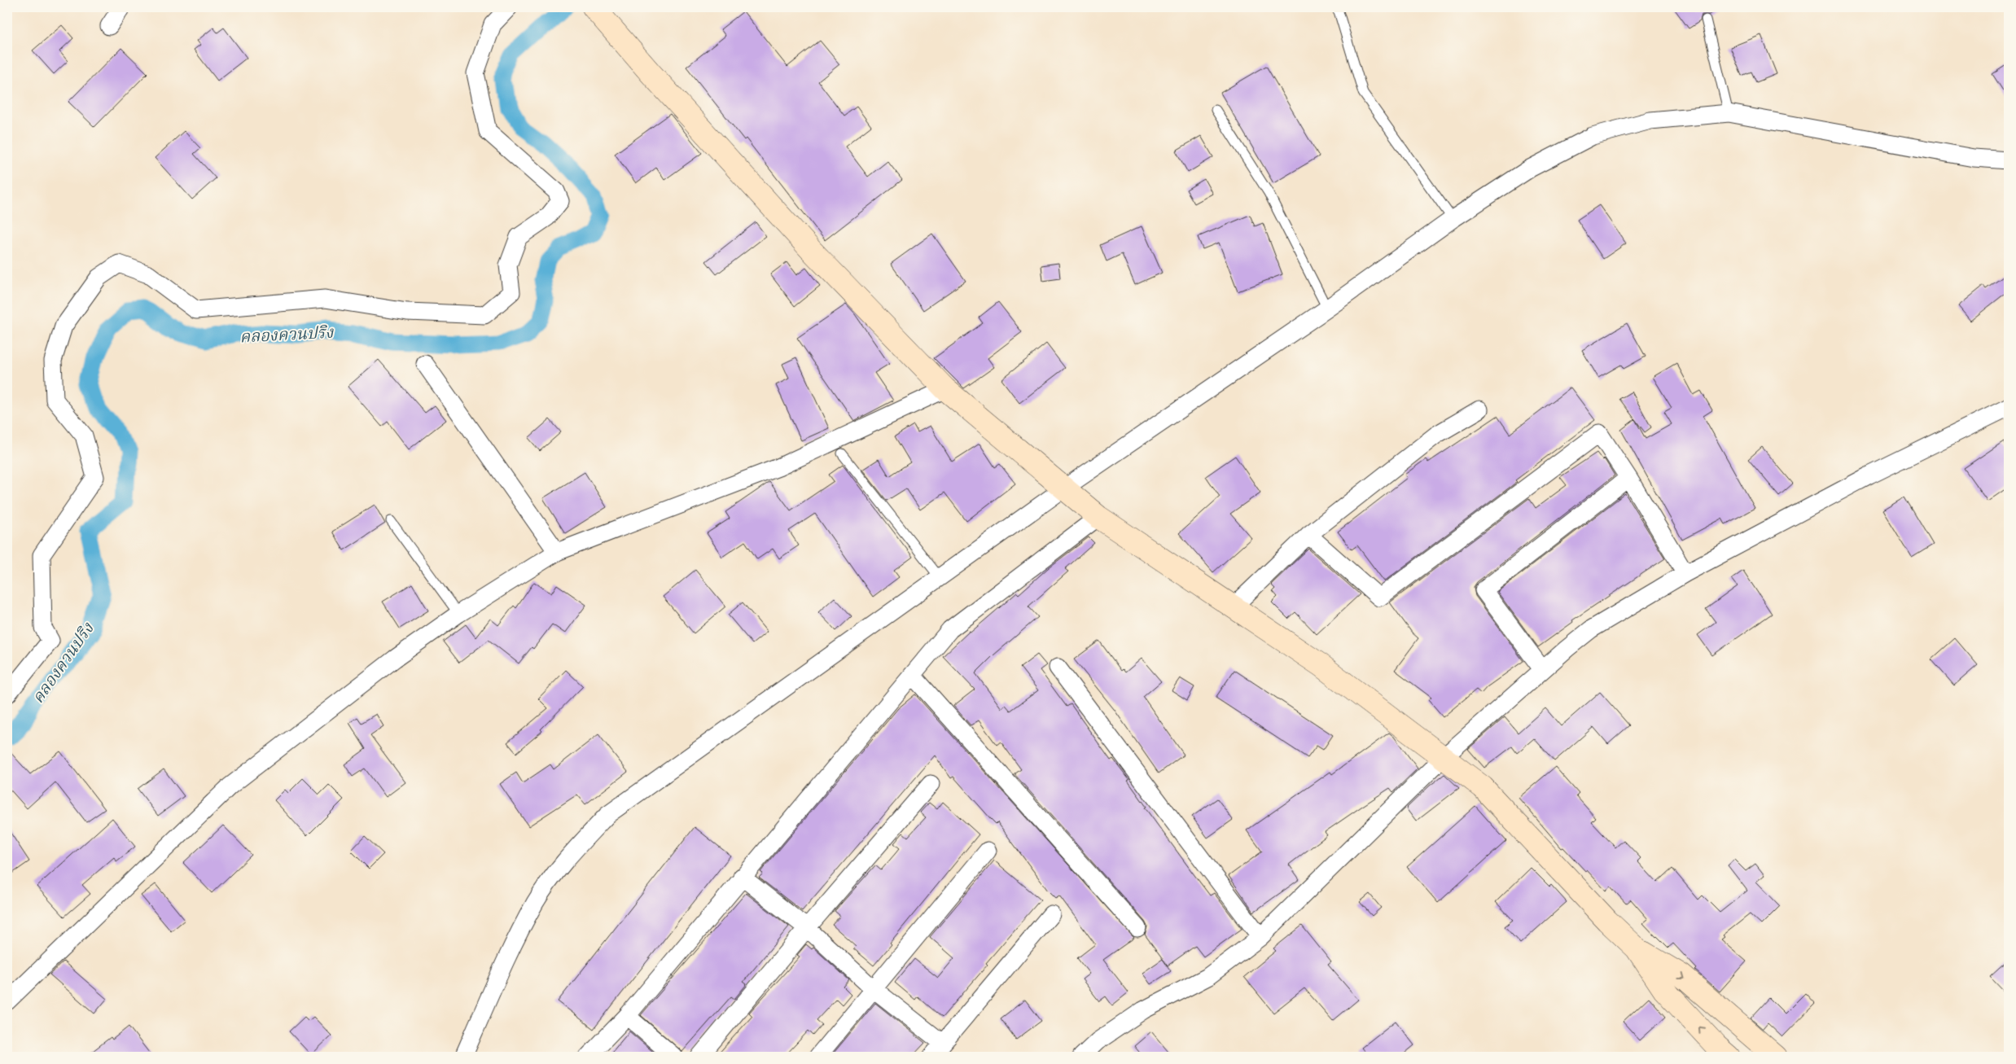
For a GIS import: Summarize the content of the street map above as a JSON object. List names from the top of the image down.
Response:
{
  "water": ["คลองควนปริง"]
}
